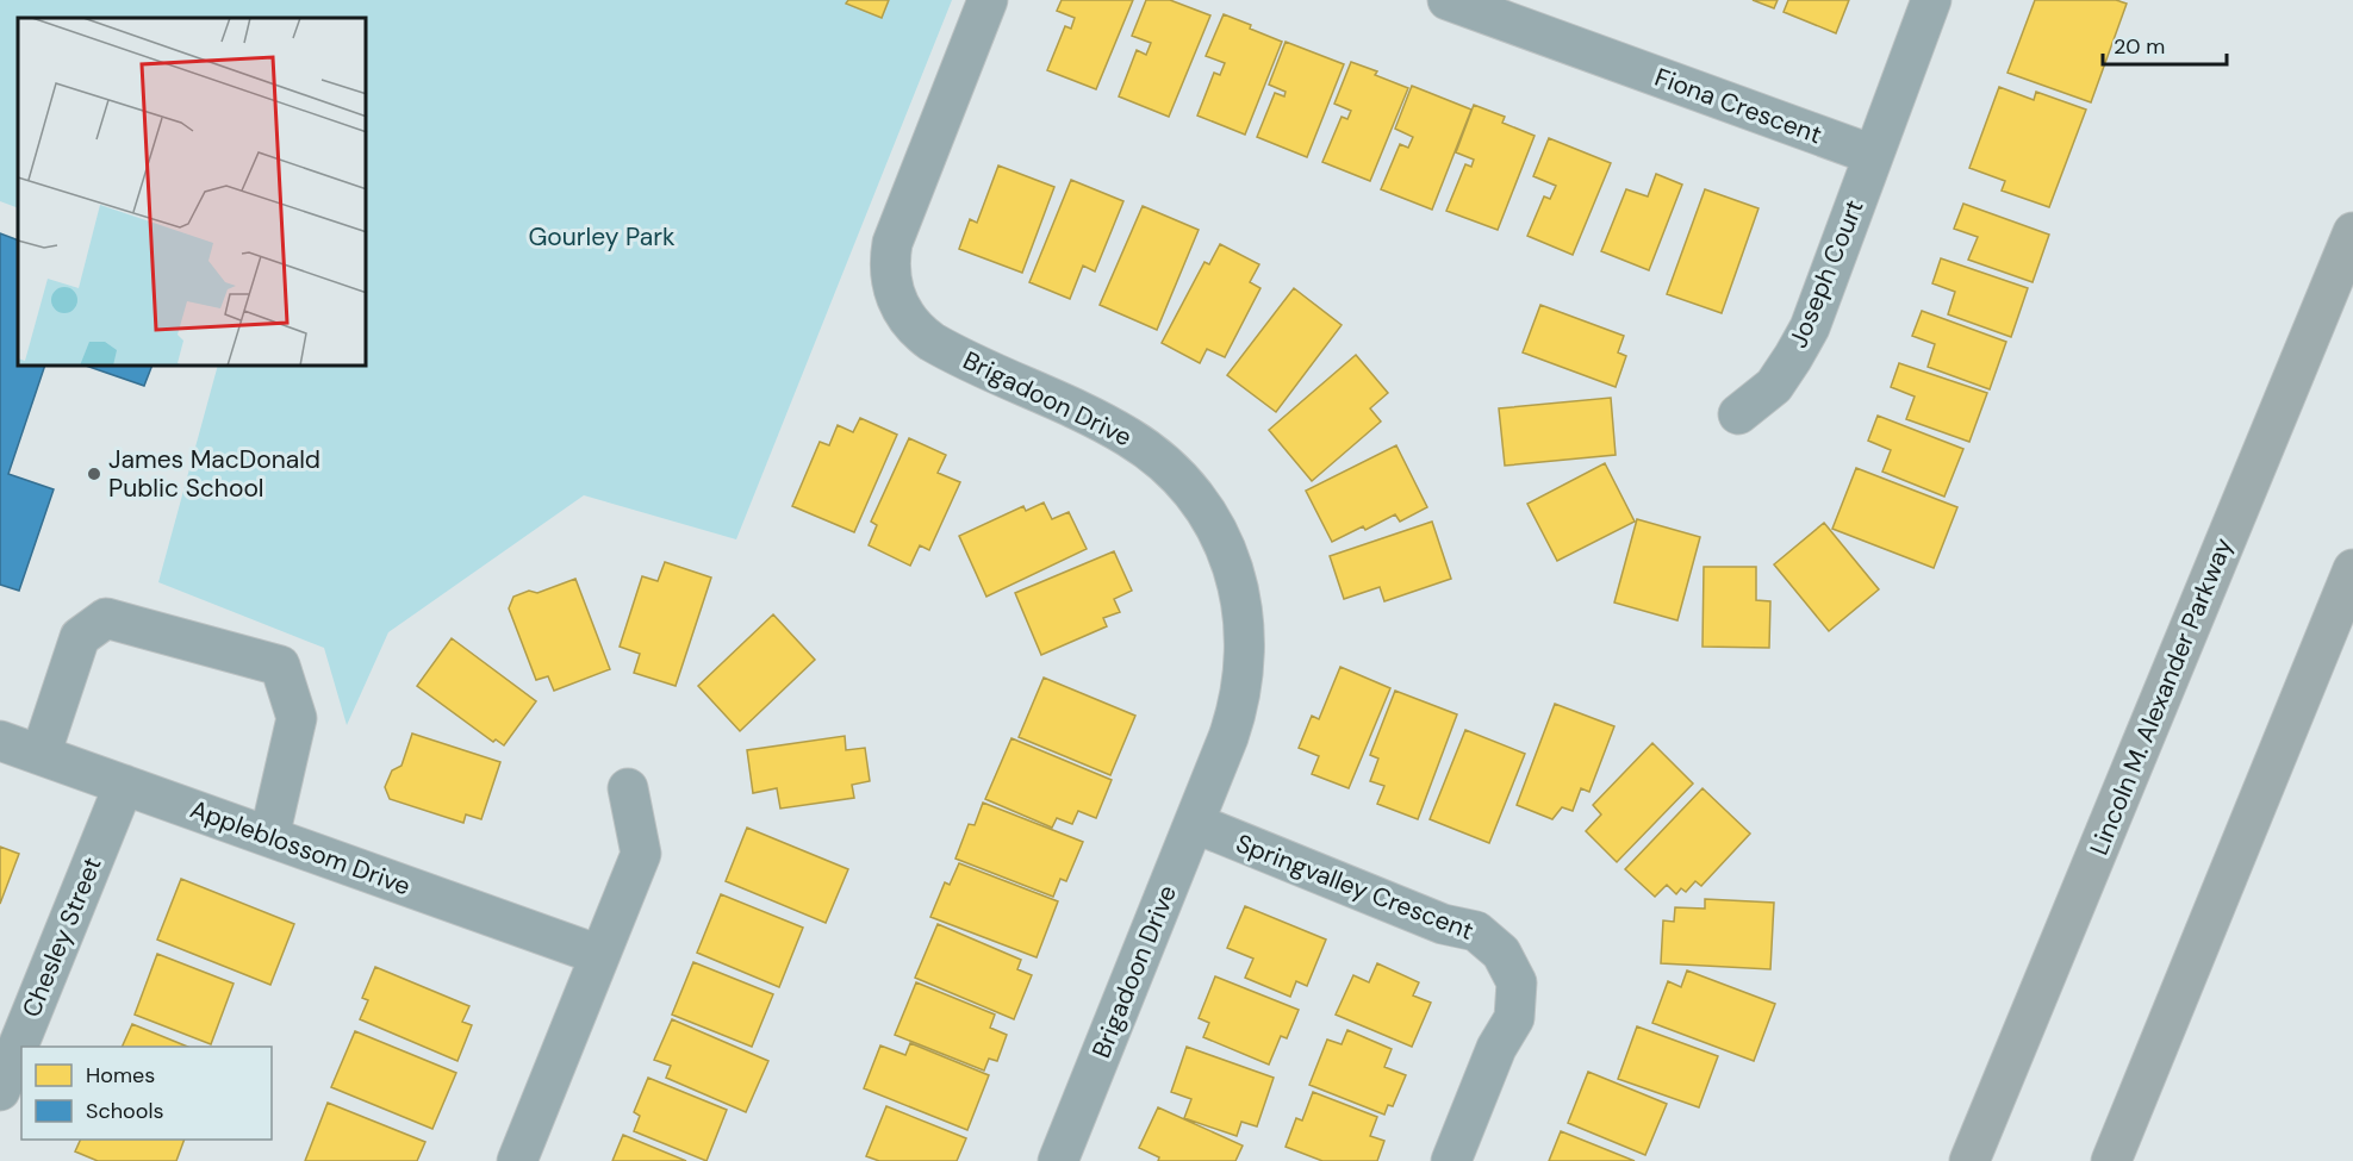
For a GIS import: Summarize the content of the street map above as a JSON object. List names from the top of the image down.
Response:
{
  "streets": {
    "highway": ["Lincoln M. Alexander Parkway"],
    "street": [
      "Fiona Crescent",
      "Joseph Court",
      "Brigadoon Drive",
      "Appleblossom Drive",
      "Springvalley Crescent",
      "Chesley Street"
    ]
  },
  "crossings": [
    ["Fiona Crescent", "Joseph Court"],
    ["Brigadoon Drive", "Springvalley Crescent"],
    ["Appleblossom Drive", "Chesley Street"]
  ],
  "parks": ["Gourley Park"],
  "places": ["James MacDonald Public School"],
  "legend": ["Homes", "Schools"],
  "scale_bar": "20 m"
}
